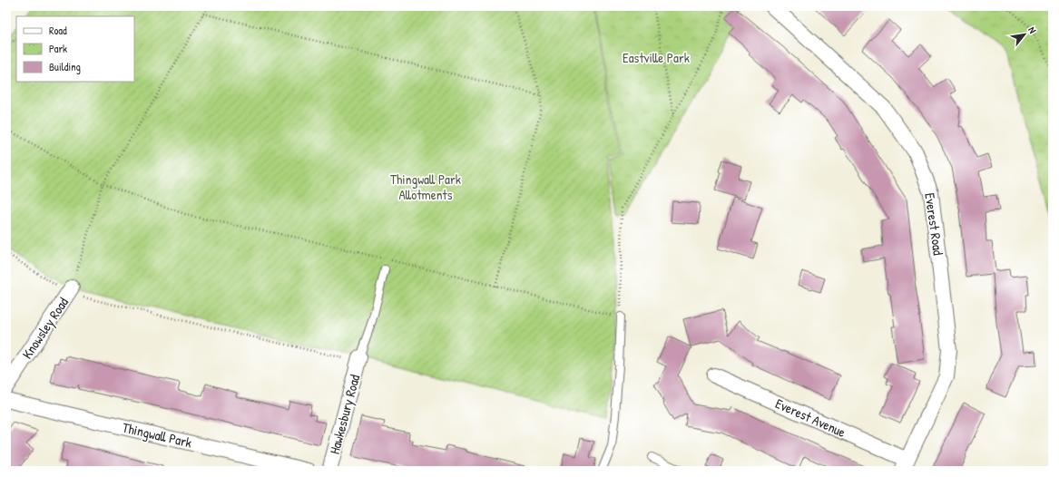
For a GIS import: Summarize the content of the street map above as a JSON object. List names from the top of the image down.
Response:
{
  "streets": {
    "street": [
      "Everest Road",
      "Knowsley Road",
      "Hawkesbury Road",
      "Everest Avenue",
      "Thingwall Park"
    ]
  },
  "crossings": [
    ["Everest Road", "Everest Avenue"]
  ],
  "parks": ["Eastville Park", "Thingwall Park Allotments"],
  "legend": ["Road", "Park", "Building"],
  "north": "top right"
}
